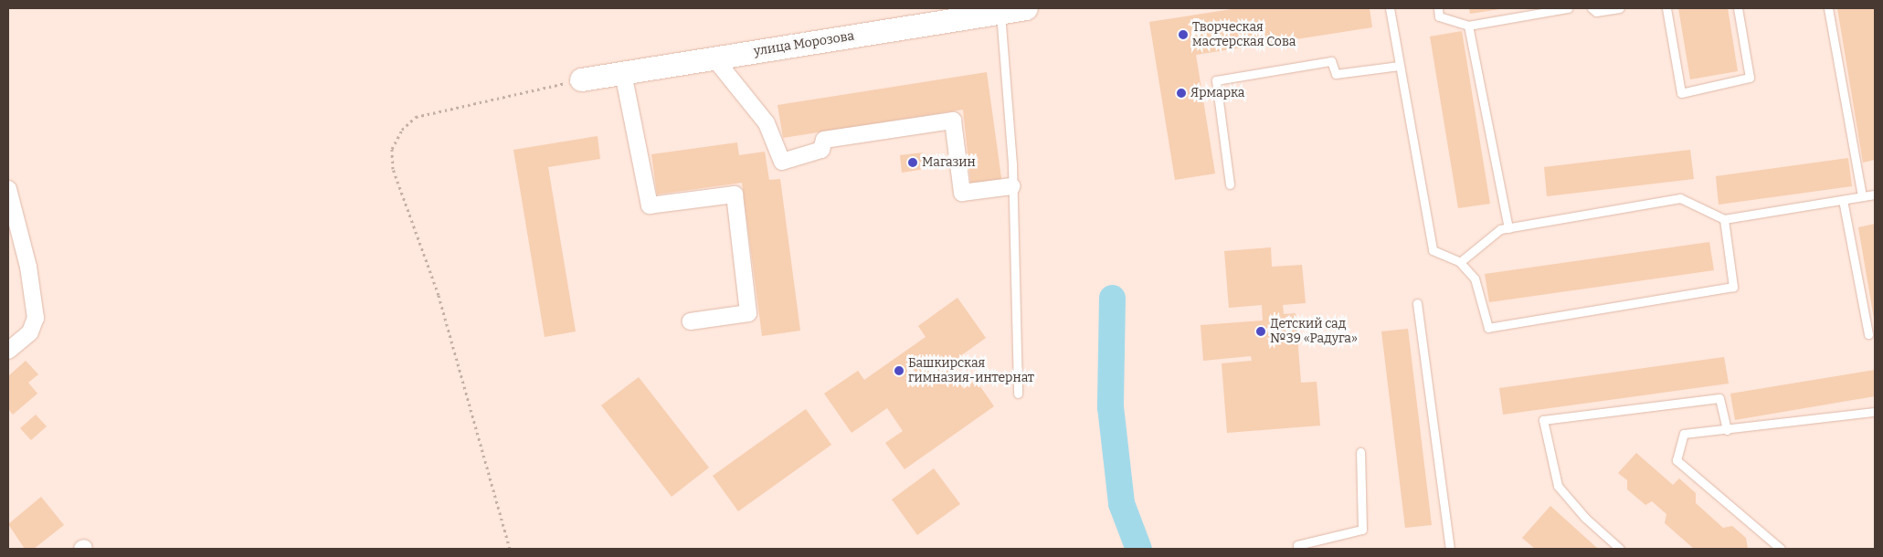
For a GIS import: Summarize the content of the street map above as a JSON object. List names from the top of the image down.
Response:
{
  "streets": {
    "street": ["улица Морозова"]
  },
  "places": [
    "Творческая мастерская Сова",
    "Ярмарка",
    "Магазин",
    "Детский сад №39 «Радуга»",
    "Башкирская гимназия-интернат"
  ]
}
